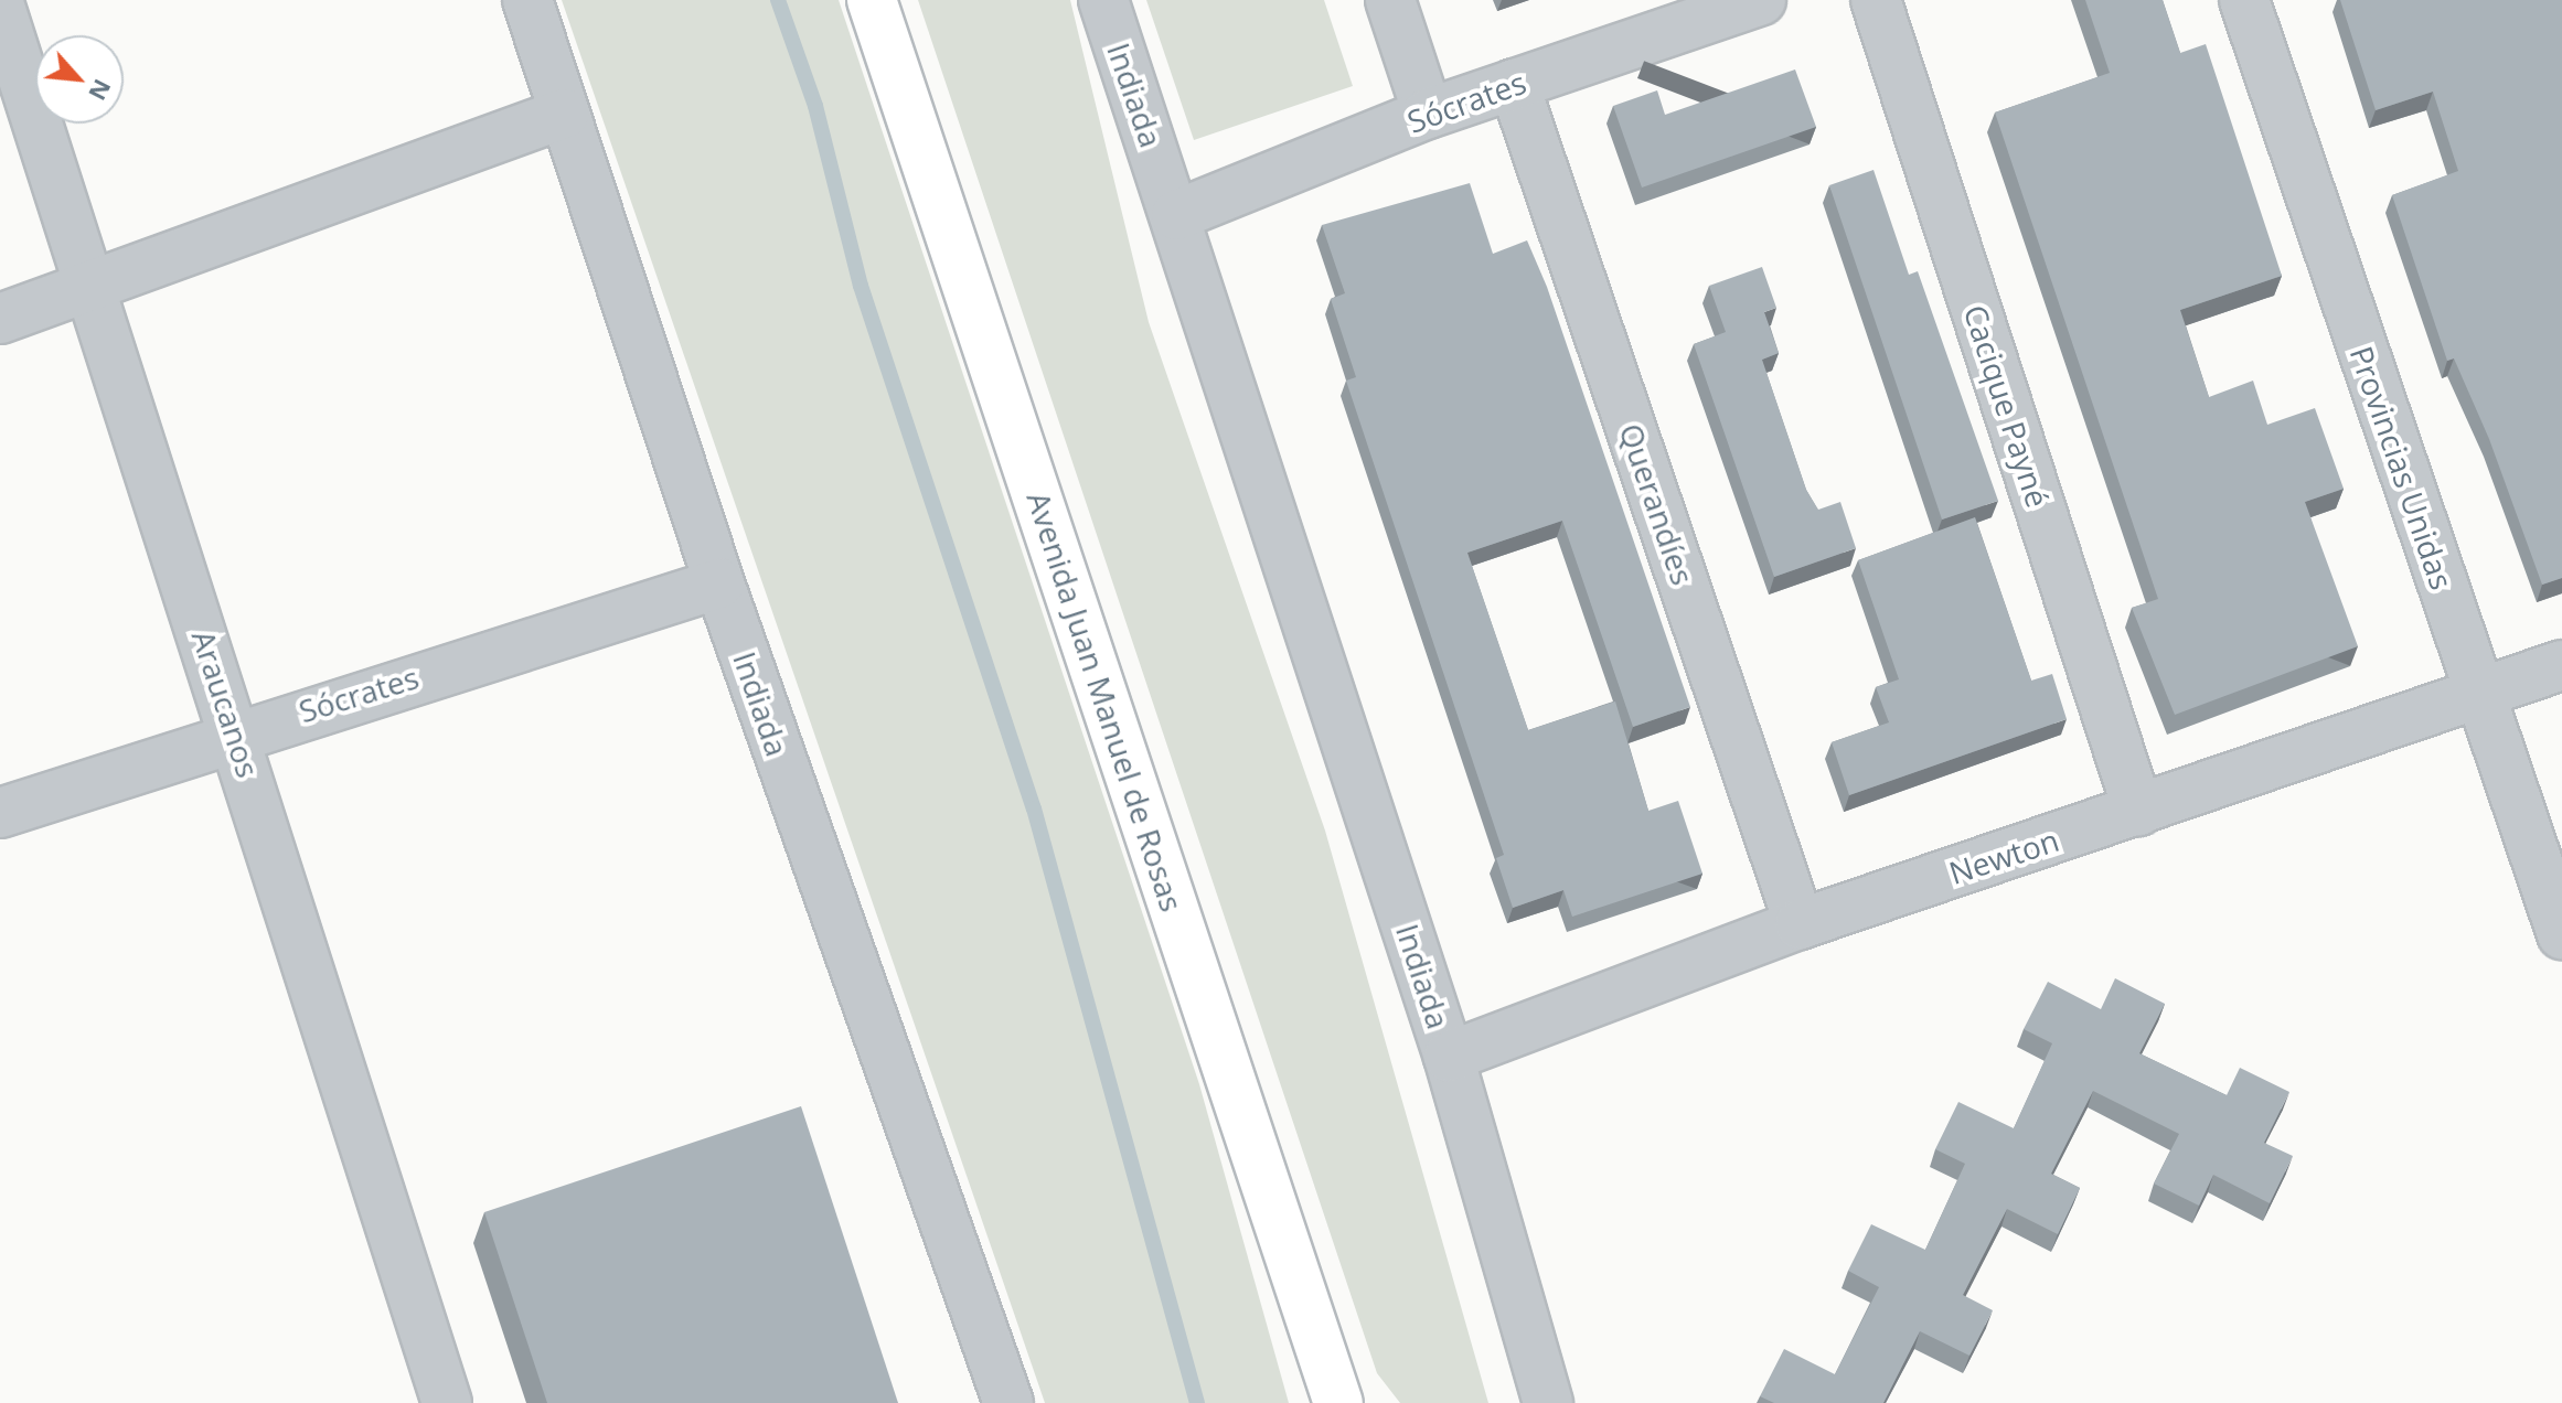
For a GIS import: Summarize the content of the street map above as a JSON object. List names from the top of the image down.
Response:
{
  "streets": {
    "main road": ["Avenida Juan Manuel de Rosas"],
    "street": [
      "Indiada",
      "Sócrates",
      "Cacique Payné",
      "Provincias Unidas",
      "Querandíes",
      "Araucanos",
      "Newton"
    ]
  },
  "crossings": [
    ["Indiada", "Sócrates"],
    ["Indiada", "Newton"],
    ["Sócrates", "Querandíes"],
    ["Sócrates", "Araucanos"],
    ["Cacique Payné", "Newton"],
    ["Provincias Unidas", "Newton"],
    ["Querandíes", "Newton"]
  ],
  "north": "bottom right"
}
